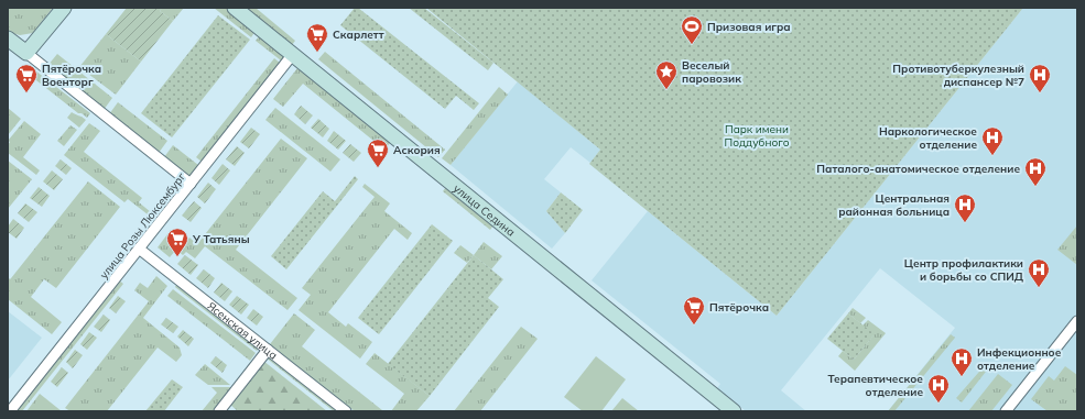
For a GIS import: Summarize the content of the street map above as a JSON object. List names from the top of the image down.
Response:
{
  "streets": {
    "street": ["улица Седина", "улица Розы Люксембург", "Ясенская улица"]
  },
  "crossings": [
    ["улица Седина", "улица Розы Люксембург"],
    ["улица Розы Люксембург", "Ясенская улица"]
  ],
  "parks": ["Парк имени Поддубного"],
  "places": {
    "sports": ["Призовая игра"],
    "supermarket": [
      "Скарлетт",
      "Пятёрочка Военторг",
      "Аскория",
      "У Татьяны",
      "Пятёрочка"
    ],
    "place": ["Веселый паровозик"],
    "hospital": [
      "Противотуберкулезный диспансер №7",
      "Наркологическое отделение",
      "Паталого-анатомическое отделение",
      "Центральная районная больница",
      "Центр профилактики и борьбы со СПИД",
      "Инфекционное отделение",
      "Терапевтическое отделение"
    ]
  }
}
